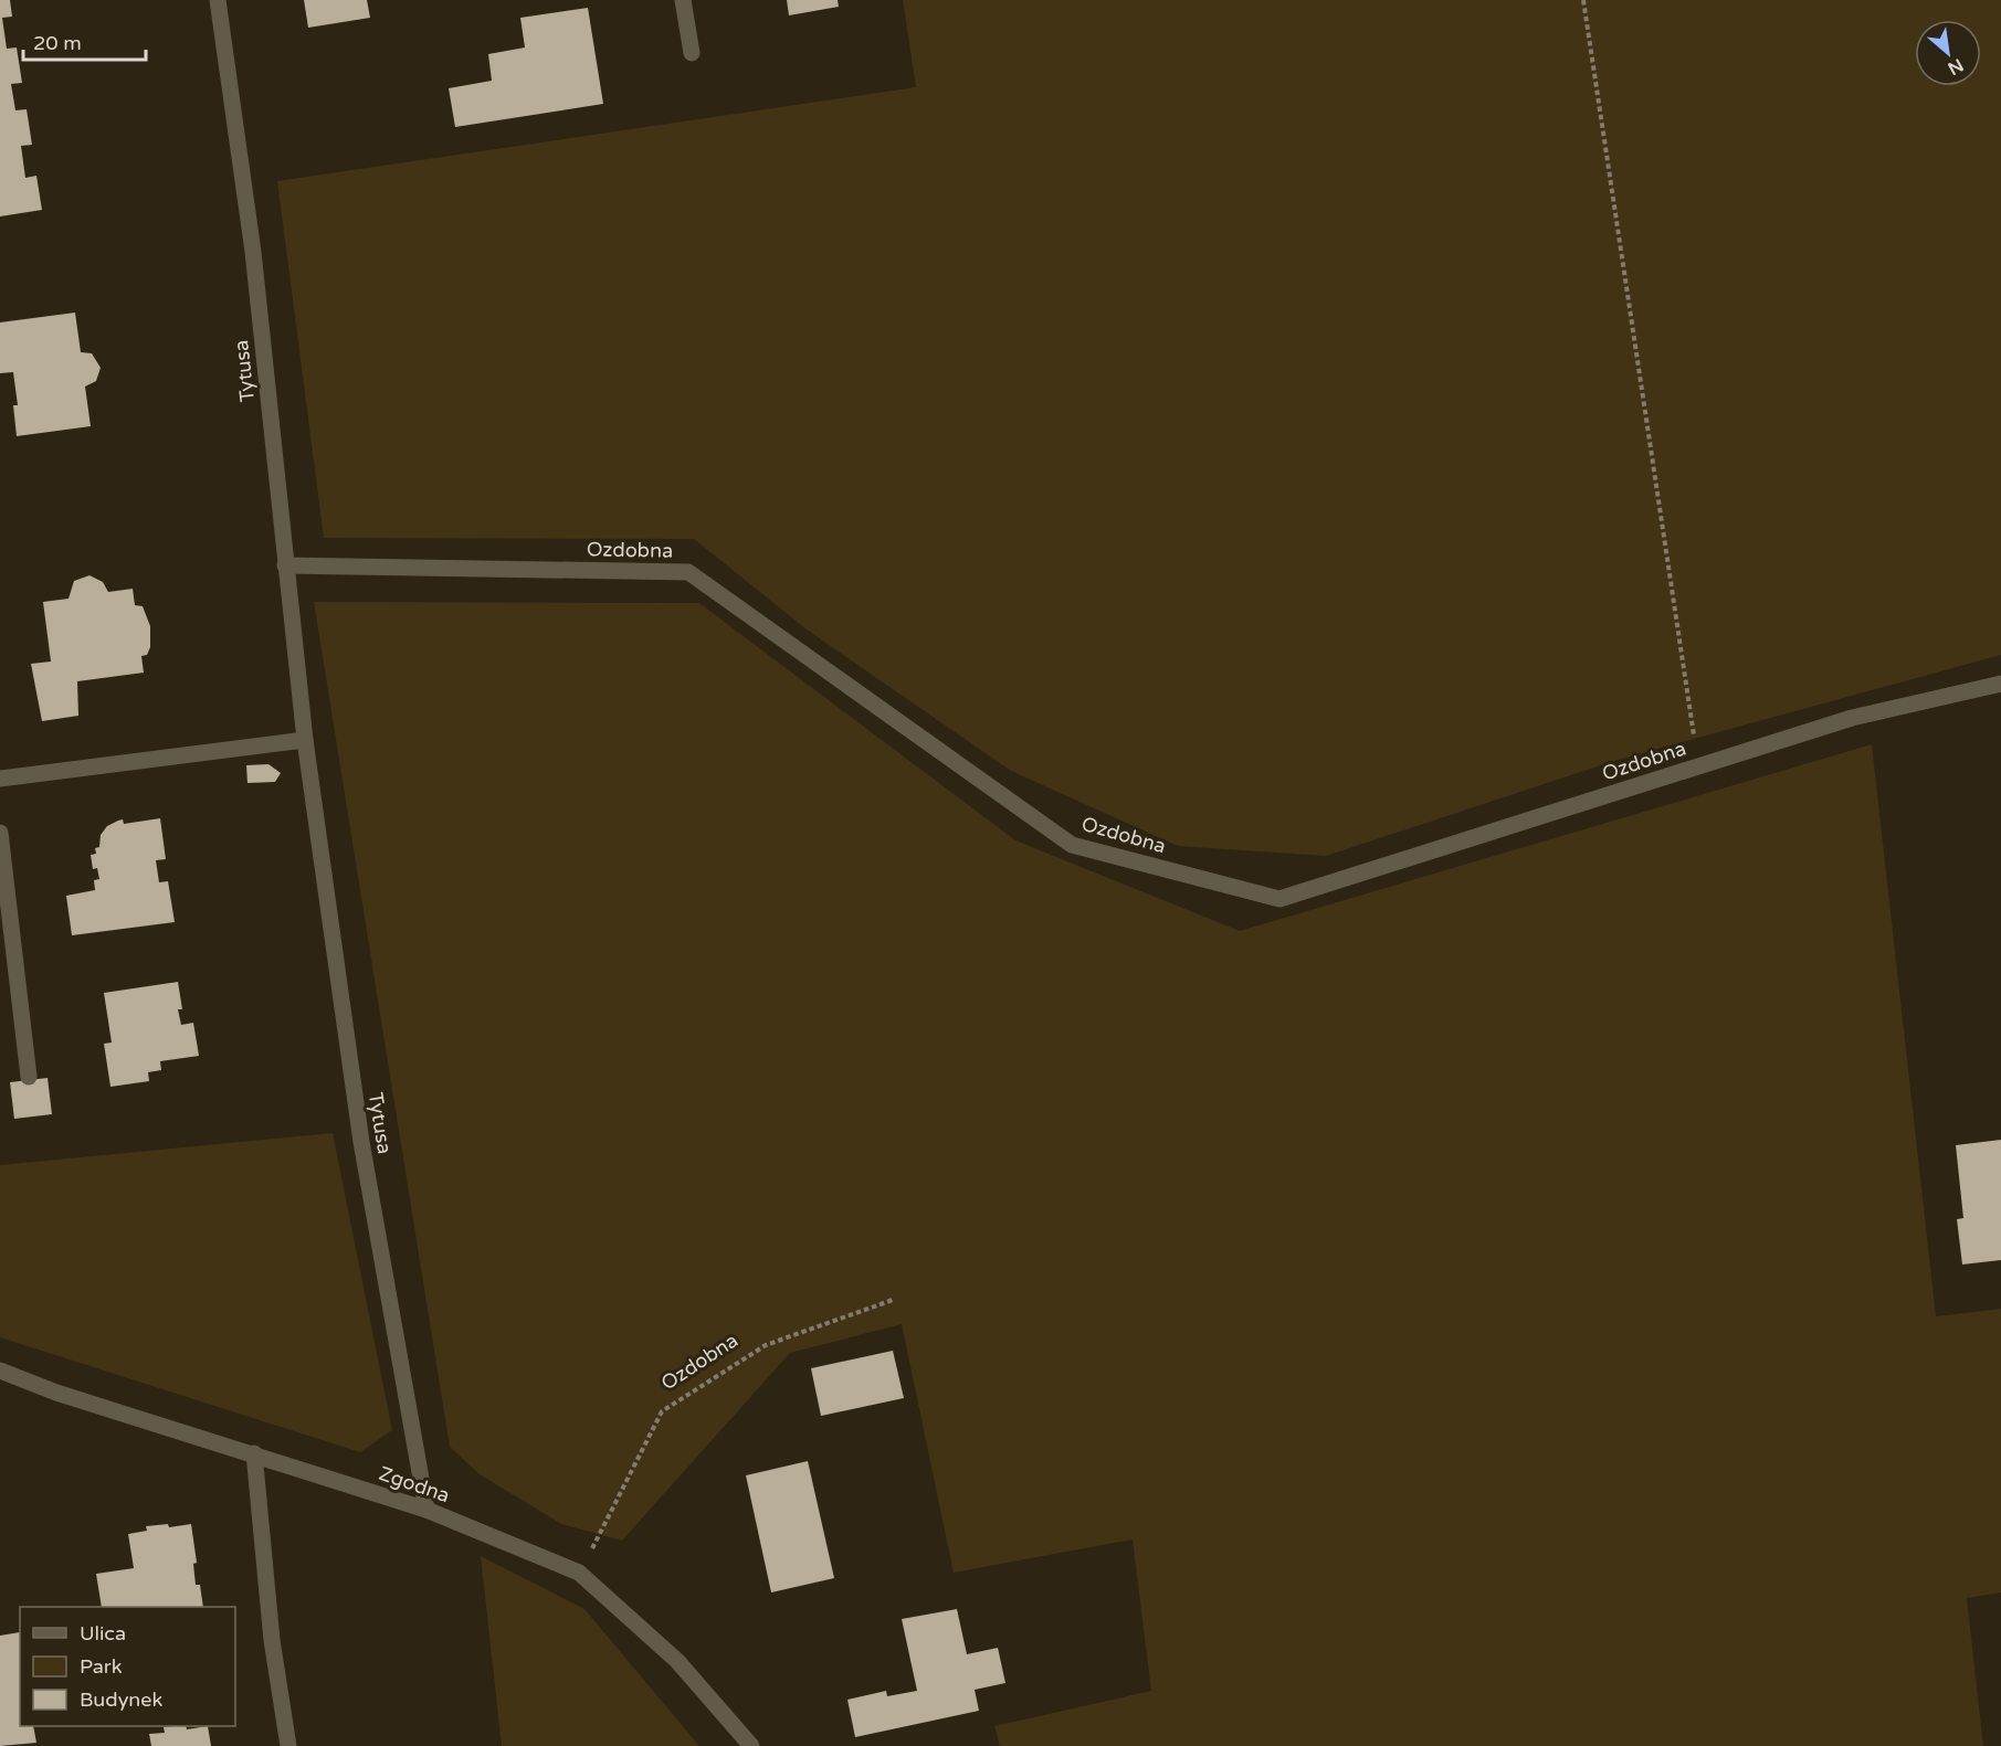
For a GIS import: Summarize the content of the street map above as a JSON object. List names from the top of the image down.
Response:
{
  "streets": {
    "street": ["Tytusa", "Ozdobna", "Zgodna"]
  },
  "crossings": [
    ["Tytusa", "Ozdobna"],
    ["Tytusa", "Zgodna"],
    ["Ozdobna", "Zgodna"]
  ],
  "legend": ["Ulica", "Park", "Budynek"],
  "scale_bar": "20 m",
  "north": "bottom right"
}
